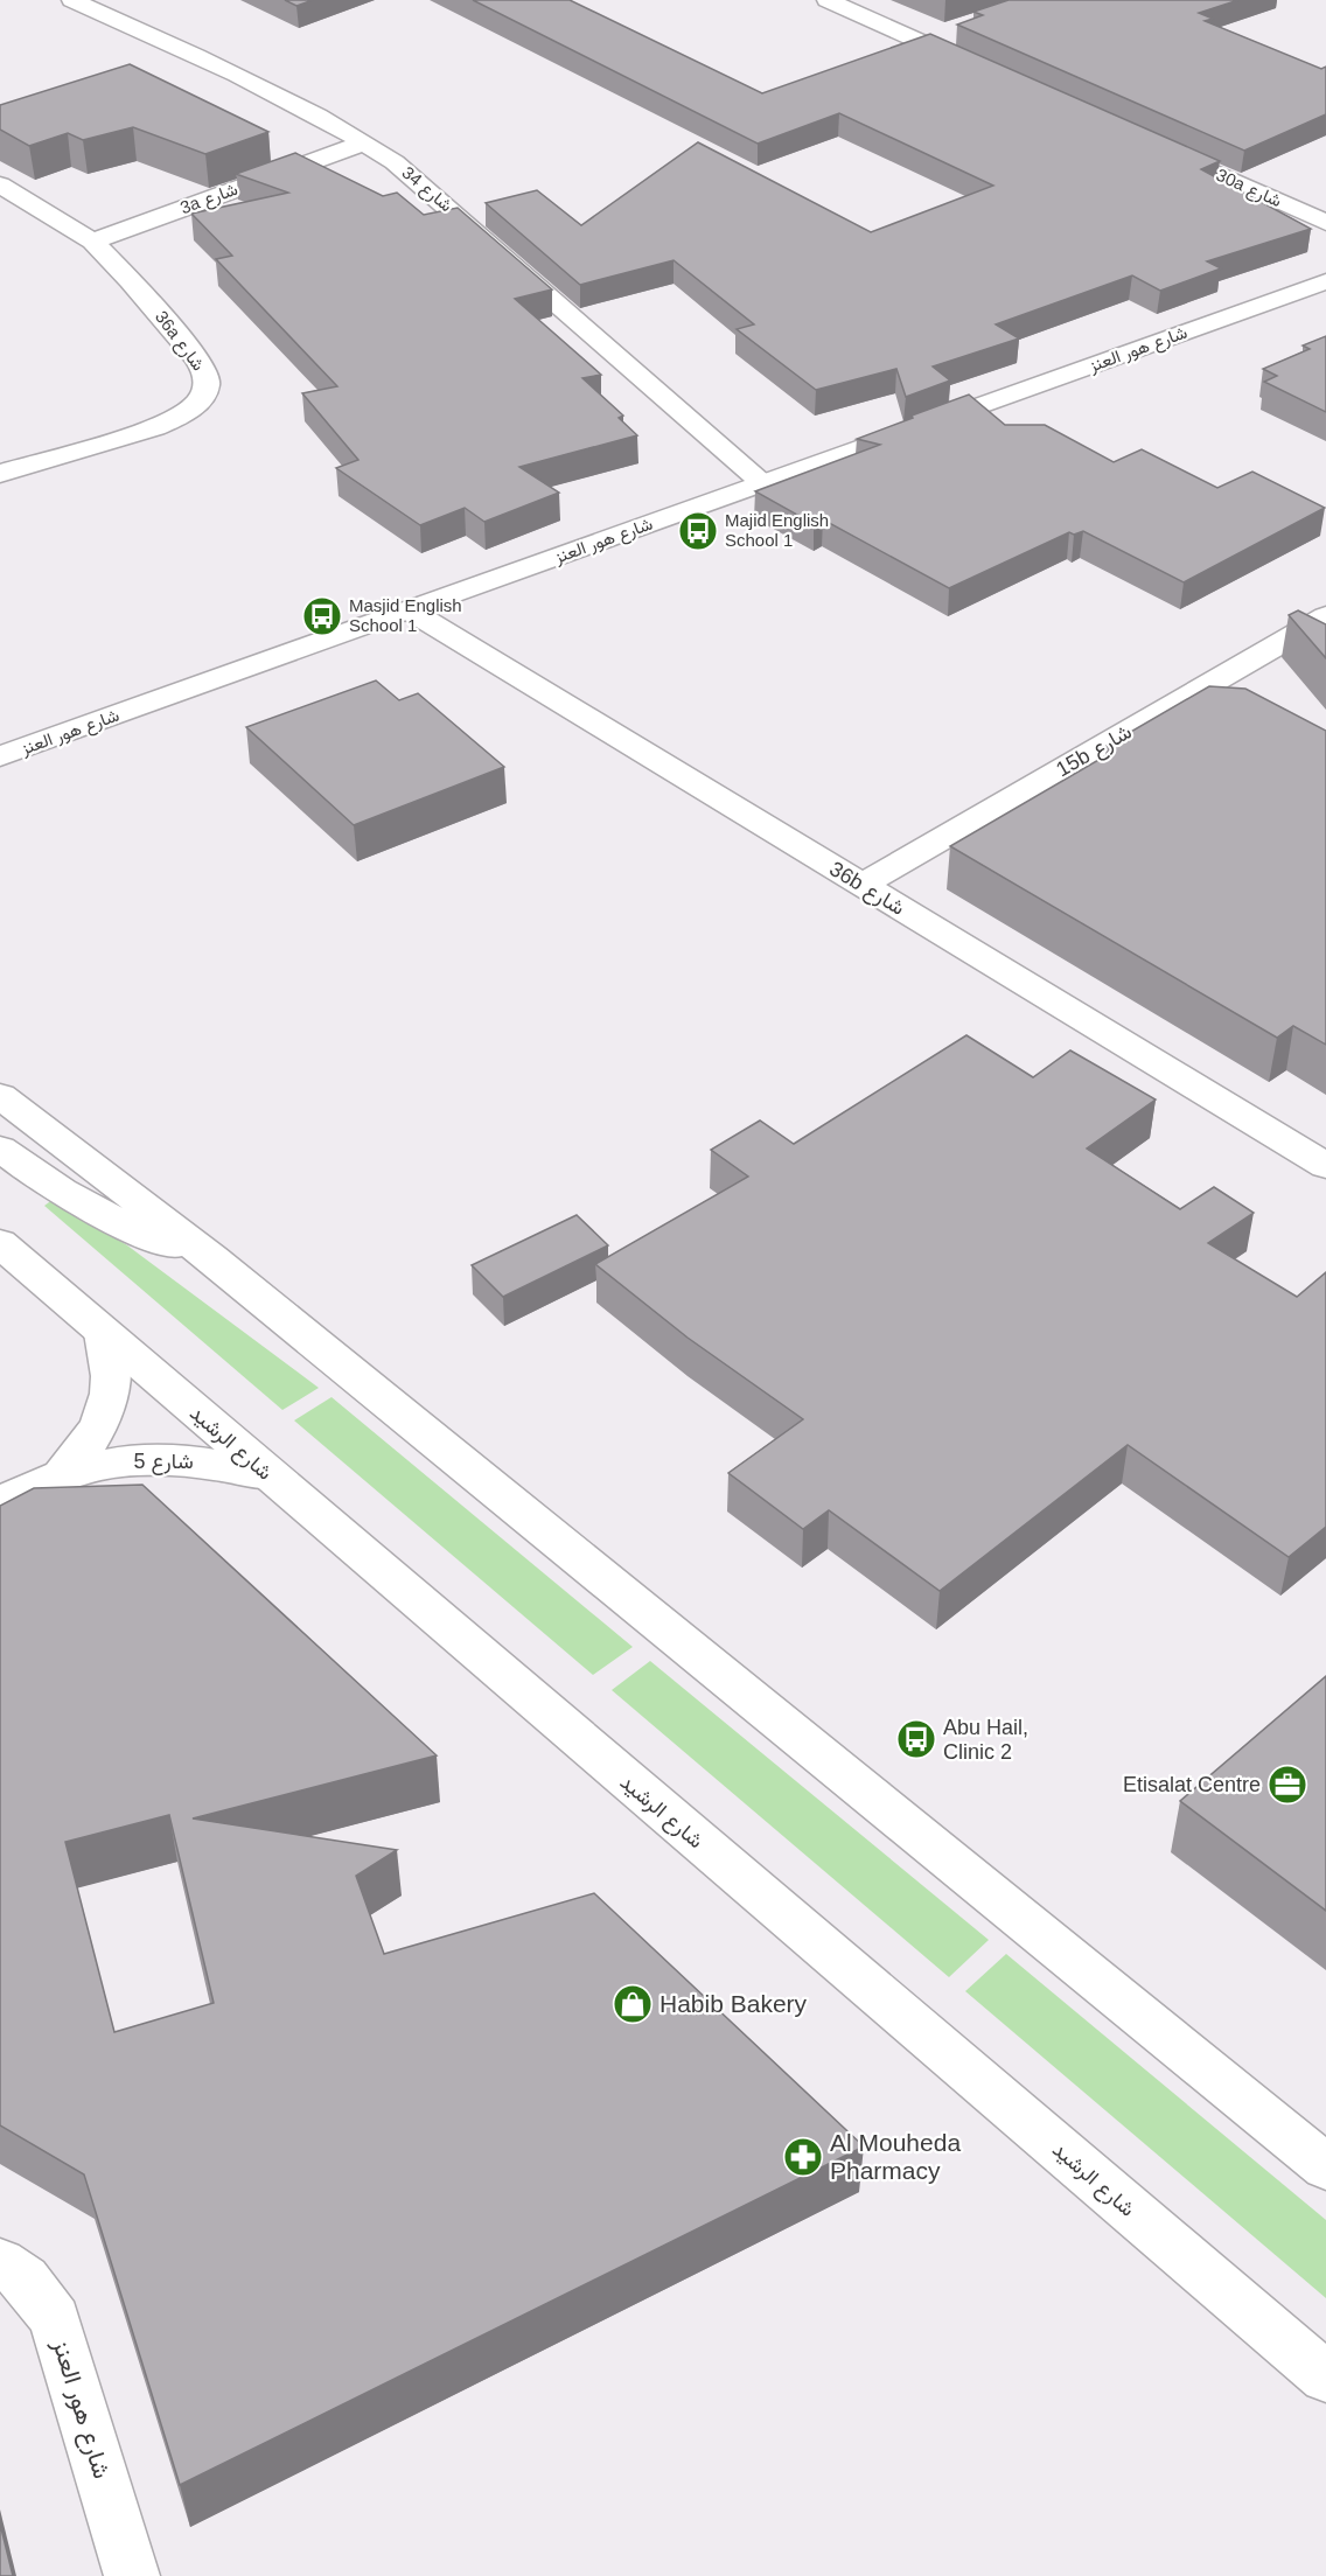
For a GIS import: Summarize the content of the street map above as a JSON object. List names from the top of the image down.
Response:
{
  "streets": {
    "street": [
      "30a شارع",
      "شارع 34",
      "3a شارع",
      "36a شارع",
      "شارع هور العنز",
      "15b شارع",
      "36b شارع",
      "شارع الرشيد",
      "شارع 5"
    ]
  },
  "crossings": [
    ["شارع 34", "3a شارع"],
    ["شارع 34", "شارع هور العنز"],
    ["3a شارع", "36a شارع"],
    ["شارع هور العنز", "36b شارع"],
    ["15b شارع", "36b شارع"],
    ["شارع الرشيد", "شارع 5"]
  ],
  "places": {
    "bus stop": ["Majid English School 1", "Masjid English School 1", "Abu Hail, Clinic 2"],
    "office": ["Etisalat Centre"],
    "shop": ["Habib Bakery"],
    "pharmacy": ["Al Mouheda Pharmacy"]
  }
}
